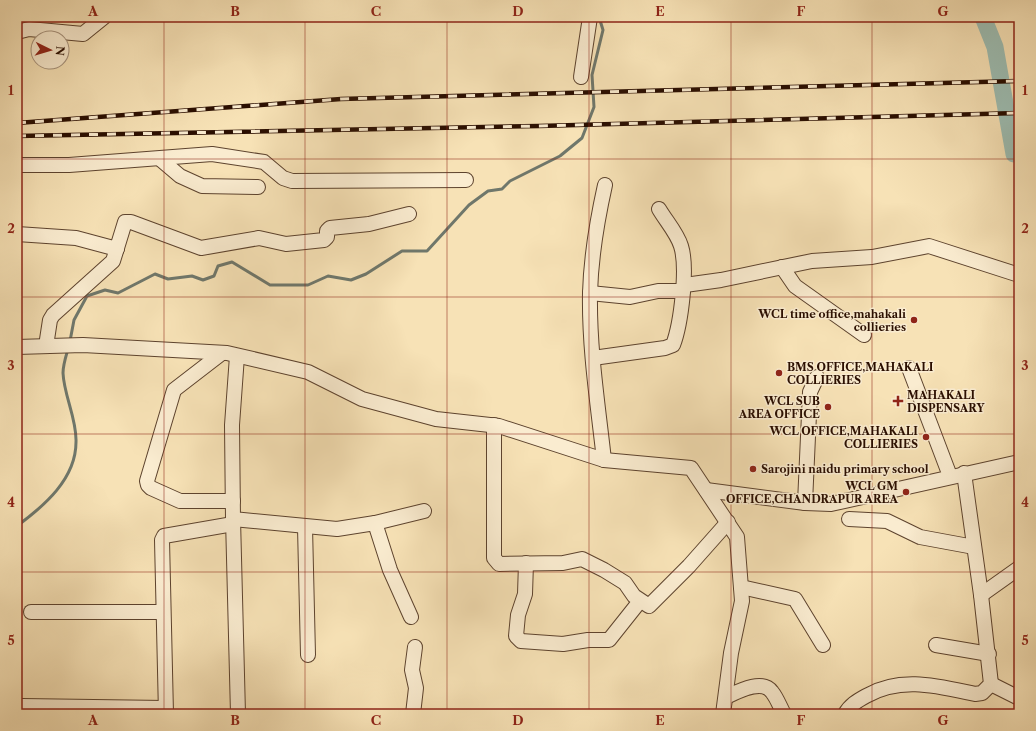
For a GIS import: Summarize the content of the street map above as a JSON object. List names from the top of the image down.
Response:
{
  "places": {
    "other": [
      "WCL time office,mahakali collieries",
      "BMS OFFICE,MAHAKALI COLLIERIES",
      "WCL SUB AREA OFFICE",
      "WCL OFFICE,MAHAKALI COLLIERIES",
      "Sarojini naidu primary school",
      "WCL GM OFFICE,CHANDRAPUR AREA"
    ],
    "health": ["MAHAKALI DISPENSARY"]
  },
  "north": "right",
  "grid": {
    "columns": [
      "A",
      "B",
      "C",
      "D",
      "E",
      "F",
      "G"
    ],
    "rows": [
      "1",
      "2",
      "3",
      "4",
      "5"
    ]
  }
}
